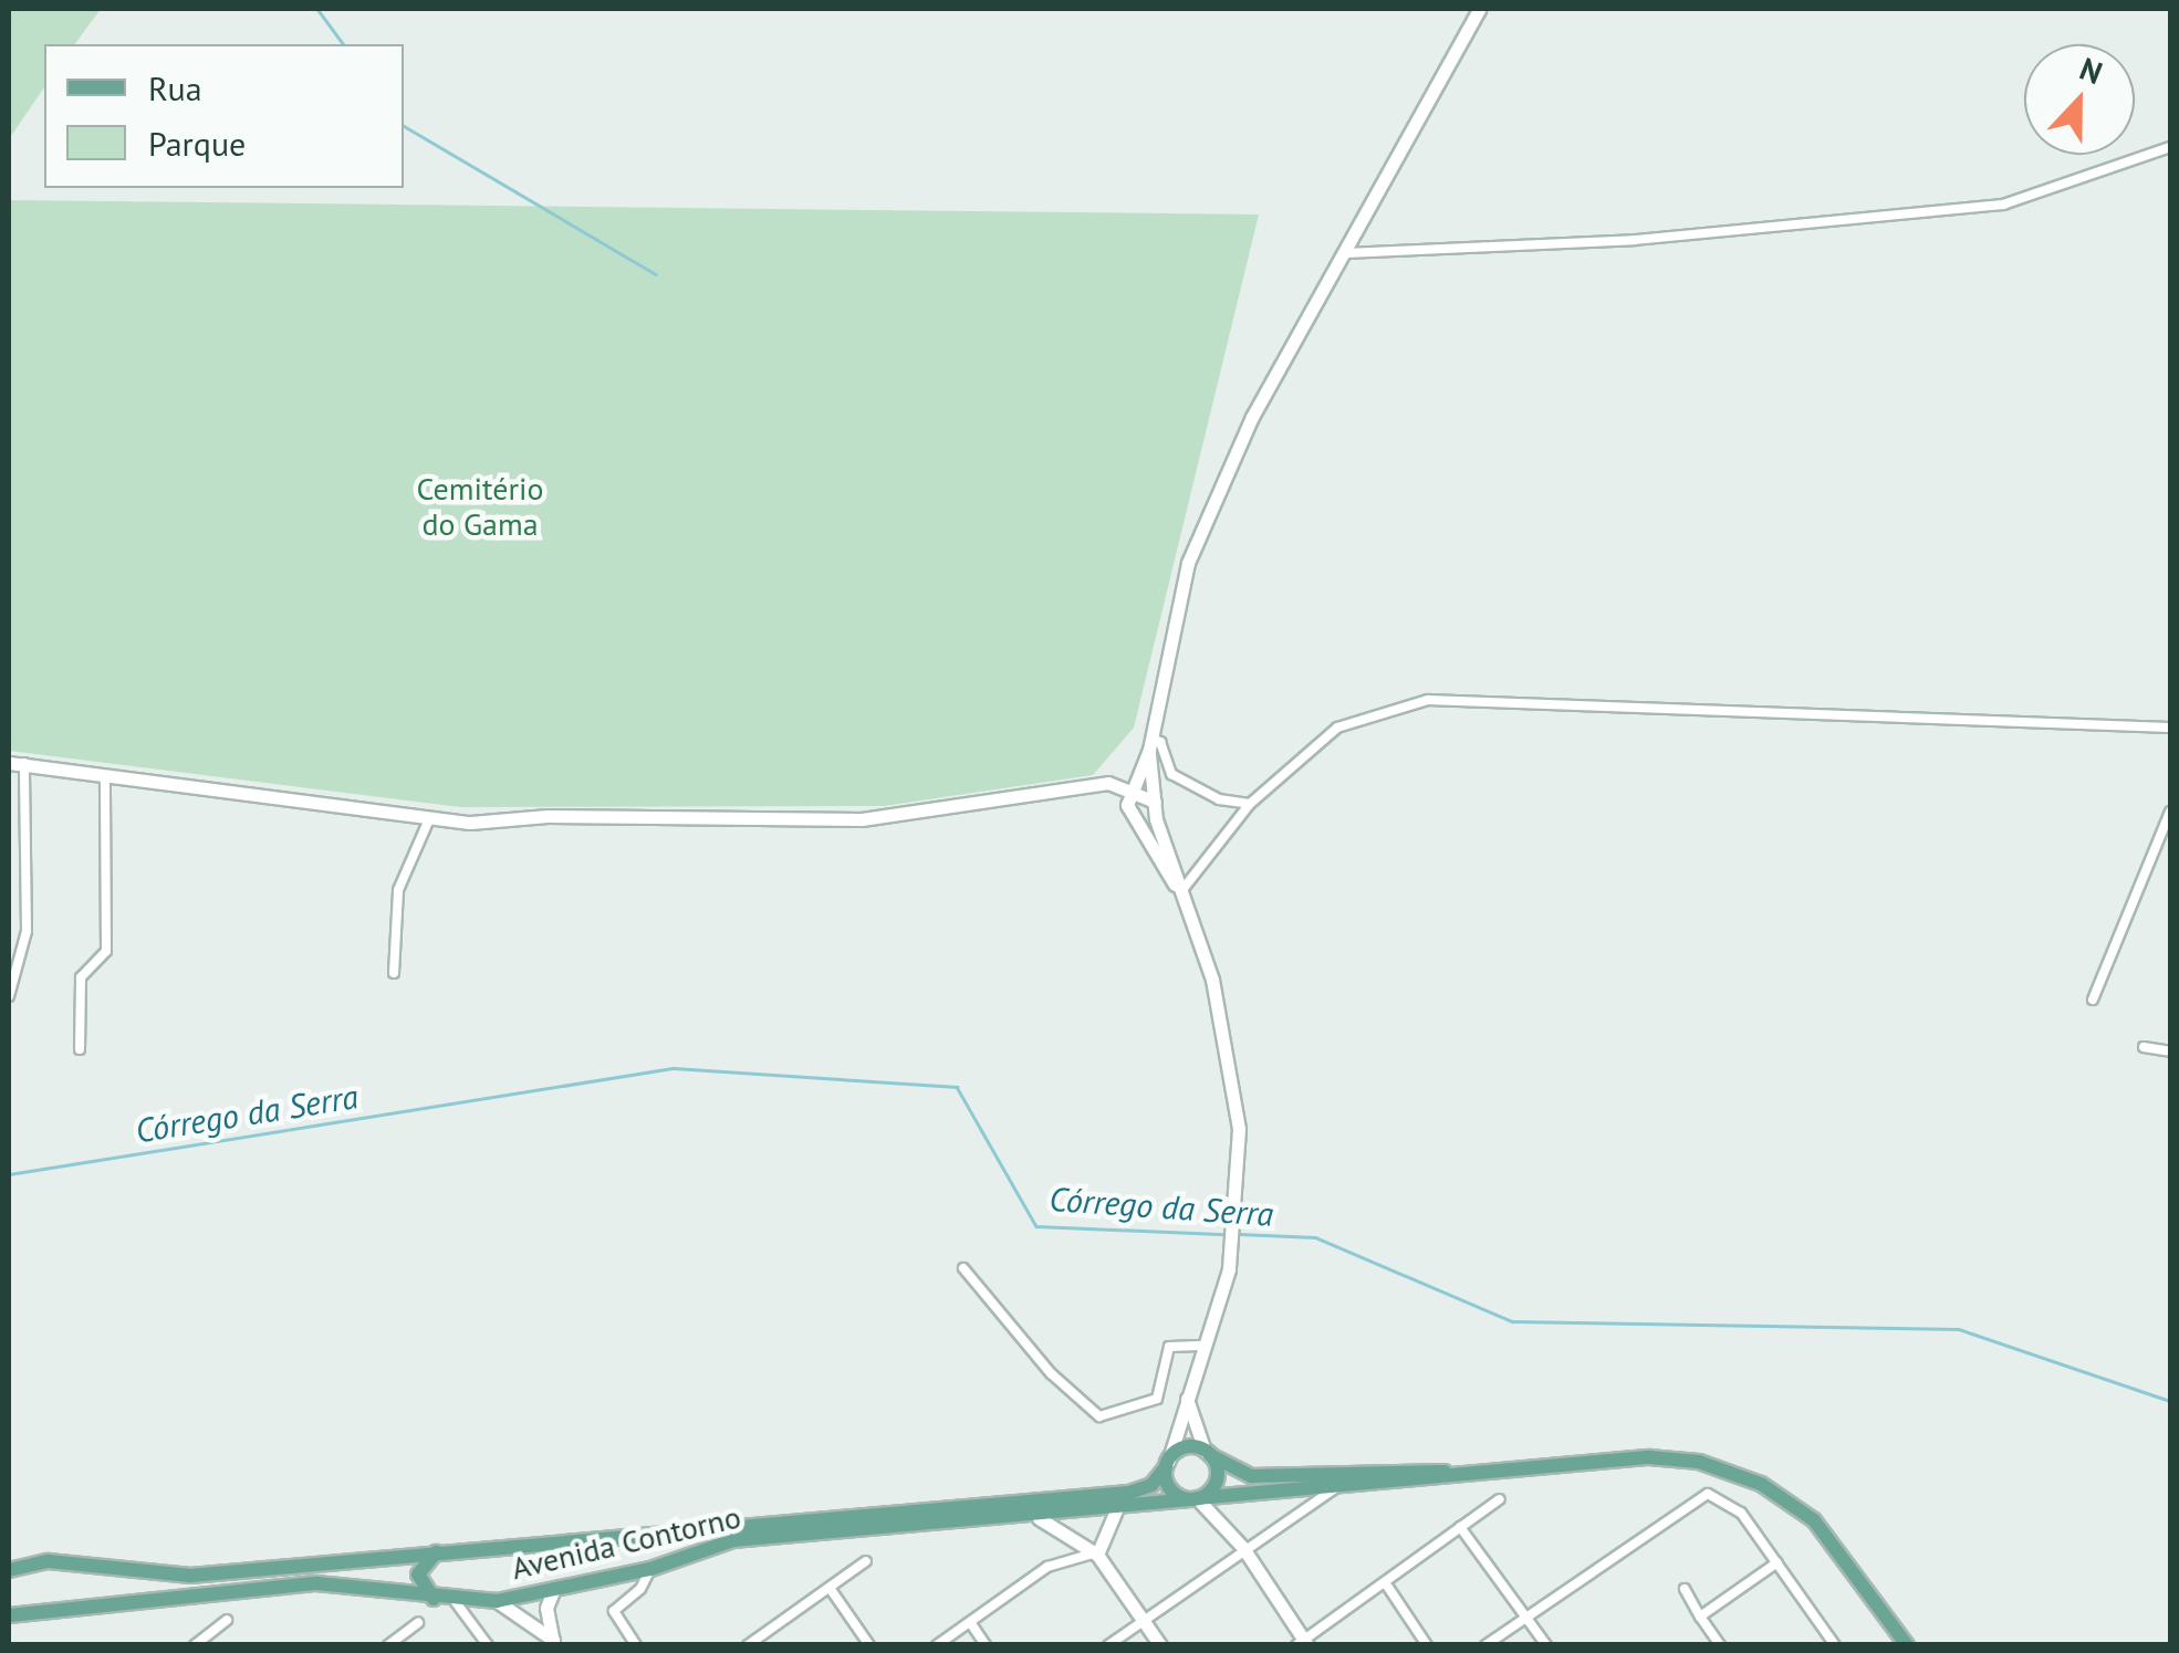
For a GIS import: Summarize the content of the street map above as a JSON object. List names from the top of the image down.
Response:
{
  "streets": {
    "main road": ["Avenida Contorno"]
  },
  "water": ["Córrego da Serra"],
  "parks": ["Cemitério do Gama"],
  "legend": ["Rua", "Parque"],
  "north": "top"
}
